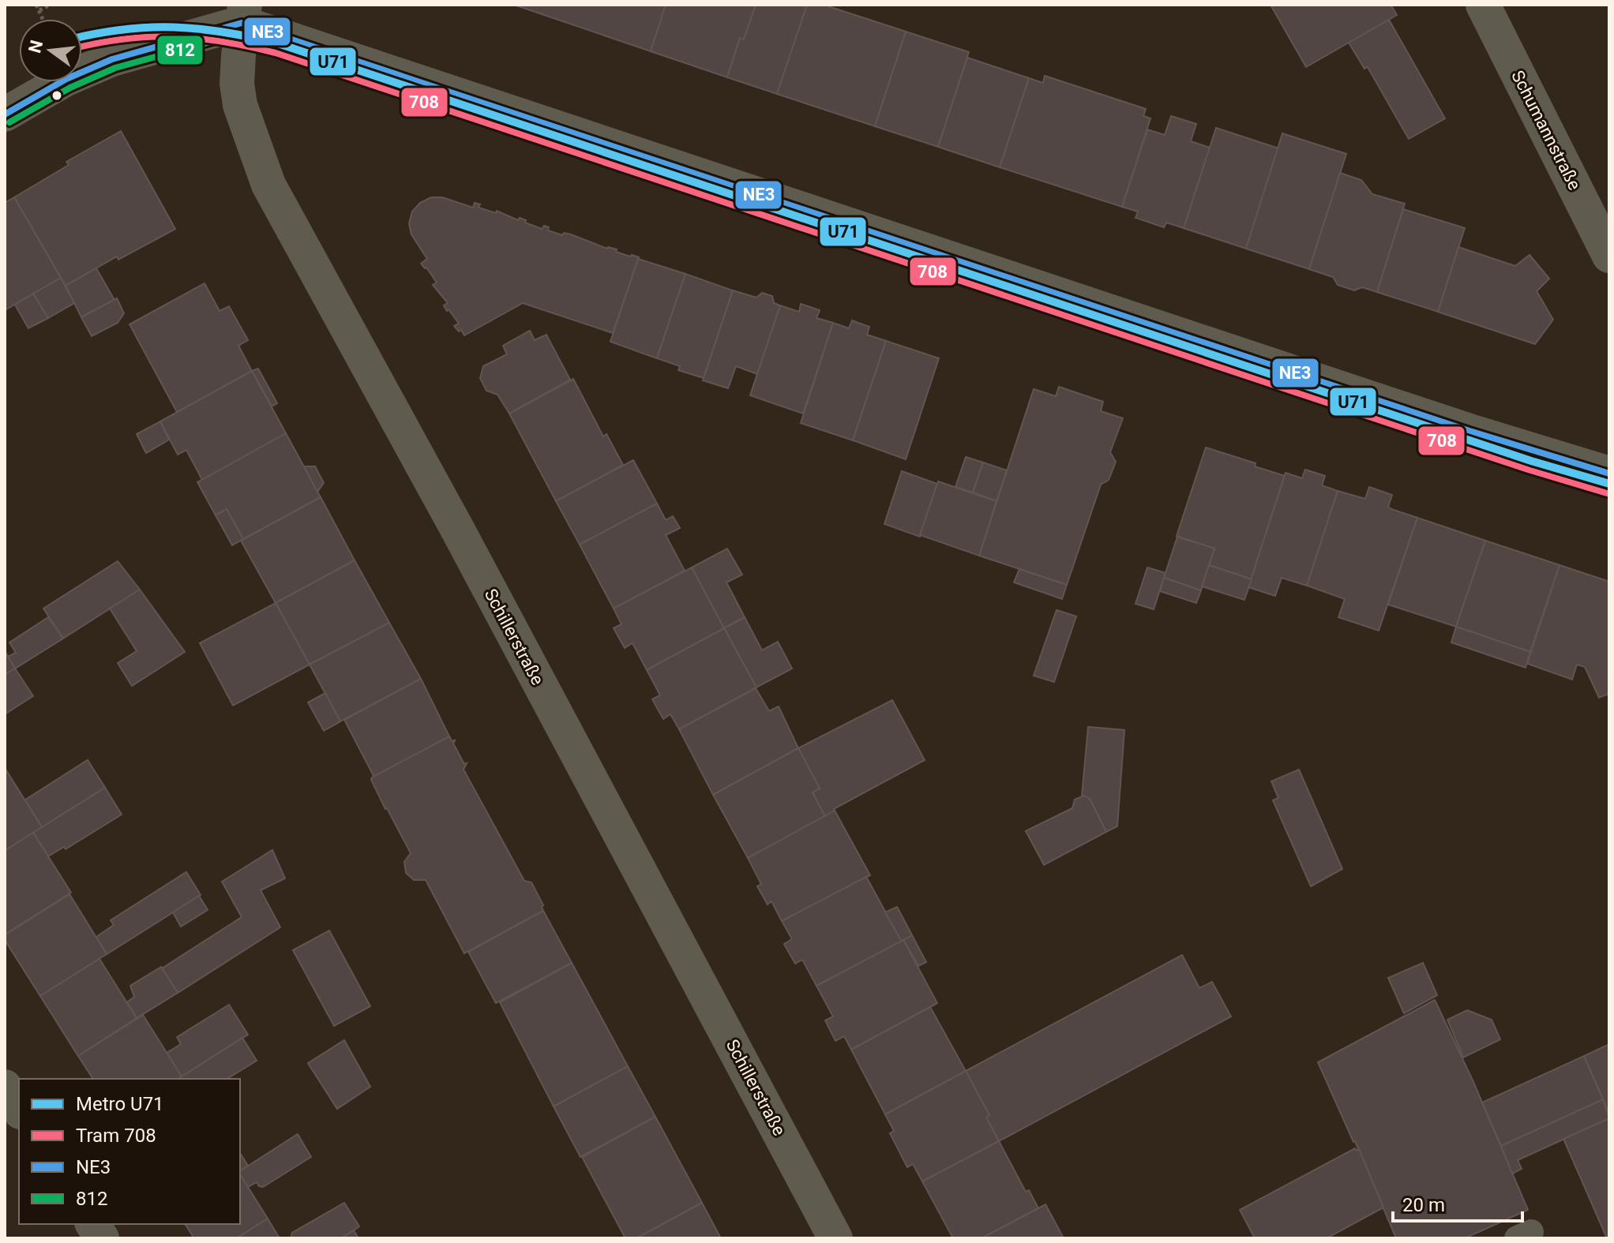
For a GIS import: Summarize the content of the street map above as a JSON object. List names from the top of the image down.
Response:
{
  "streets": {
    "street": ["Schumannstraße", "Schillerstraße"]
  },
  "lines": [
    "transit line NE3",
    "metro line U71",
    "transit line 812",
    "tram line 708"
  ],
  "legend": [
    "Metro U71",
    "Tram 708",
    "NE3",
    "812"
  ],
  "scale_bar": "20 m",
  "north": "left"
}
